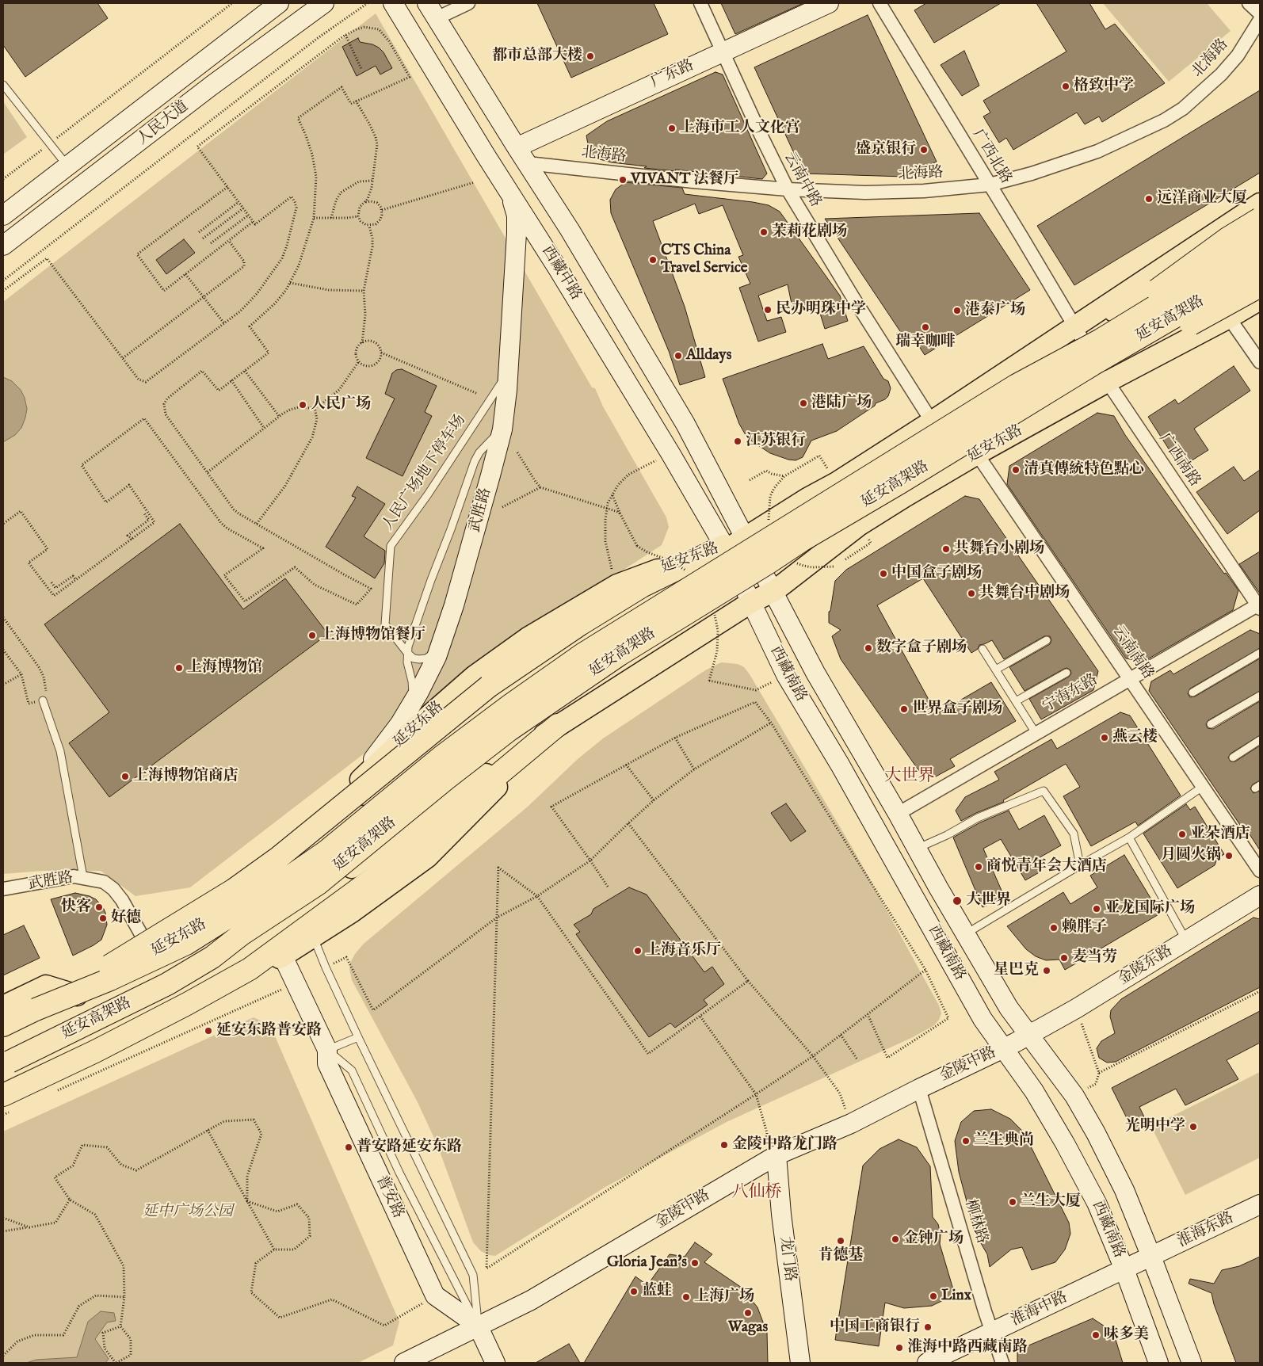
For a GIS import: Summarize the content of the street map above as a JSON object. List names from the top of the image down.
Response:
{
  "streets": {
    "highway": ["延安高架路"],
    "main road": [
      "广东路",
      "人民大道",
      "西藏中路",
      "延安东路",
      "武胜路",
      "西藏南路",
      "金陵东路",
      "金陵中路",
      "普安路",
      "淮海东路",
      "龙门路",
      "淮海中路"
    ],
    "street": [
      "北海路",
      "广西北路",
      "云南中路",
      "广西南路",
      "云南南路",
      "宁海东路",
      "柳林路"
    ],
    "lane": ["人民广场地下停车场"]
  },
  "crossings": [
    ["北海路", "广西北路"],
    ["北海路", "云南中路"],
    ["北海路", "西藏中路"],
    ["广东路", "云南中路"],
    ["广东路", "西藏中路"],
    ["广西北路", "延安东路"],
    ["广西北路", "广西南路"],
    ["云南中路", "延安东路"],
    ["西藏中路", "延安东路"],
    ["西藏中路", "武胜路"],
    ["西藏中路", "西藏南路"],
    ["延安高架路", "延安东路"],
    ["延安东路", "广西南路"],
    ["延安东路", "武胜路"],
    ["延安东路", "云南南路"],
    ["延安东路", "西藏南路"],
    ["延安东路", "普安路"],
    ["广西南路", "宁海东路"],
    ["人民广场地下停车场", "武胜路"],
    ["云南南路", "宁海东路"],
    ["西藏南路", "宁海东路"],
    ["西藏南路", "金陵东路"],
    ["西藏南路", "金陵中路"],
    ["西藏南路", "淮海东路"],
    ["西藏南路", "淮海中路"],
    ["金陵东路", "金陵中路"],
    ["金陵中路", "普安路"],
    ["金陵中路", "柳林路"],
    ["金陵中路", "龙门路"],
    ["柳林路", "淮海中路"],
    ["淮海东路", "淮海中路"]
  ],
  "districts": ["大世界", "八仙桥"],
  "parks": ["延中广场公园"],
  "places": [
    "都市总部大楼",
    "格致中学",
    "上海市工人文化宫",
    "盛京银行",
    "VIVANT 法餐厅",
    "远洋商业大厦",
    "茉莉花剧场",
    "CTS China Travel Service",
    "民办明珠中学",
    "港泰广场",
    "瑞幸咖啡",
    "Alldays",
    "港陆广场",
    "人民广场",
    "江苏银行",
    "清真傳統特色點心",
    "共舞台小剧场",
    "中国盒子剧场",
    "共舞台中剧场",
    "上海博物馆餐厅",
    "数字盒子剧场",
    "上海博物馆",
    "世界盒子剧场",
    "燕云楼",
    "上海博物馆商店",
    "亚朵酒店",
    "月圆火锅",
    "商悦青年会大酒店",
    "大世界",
    "快客",
    "亚龙国际广场",
    "好德",
    "赖胖子",
    "上海音乐厅",
    "麦当劳",
    "星巴克",
    "延安东路普安路",
    "光明中学",
    "兰生典尚",
    "金陵中路龙门路",
    "普安路延安东路",
    "兰生大厦",
    "金钟广场",
    "肯德基",
    "Gloria Jean's",
    "蓝蛙",
    "Linx",
    "上海广场",
    "Wagas",
    "中国工商银行",
    "味多美",
    "淮海中路西藏南路"
  ]
}
